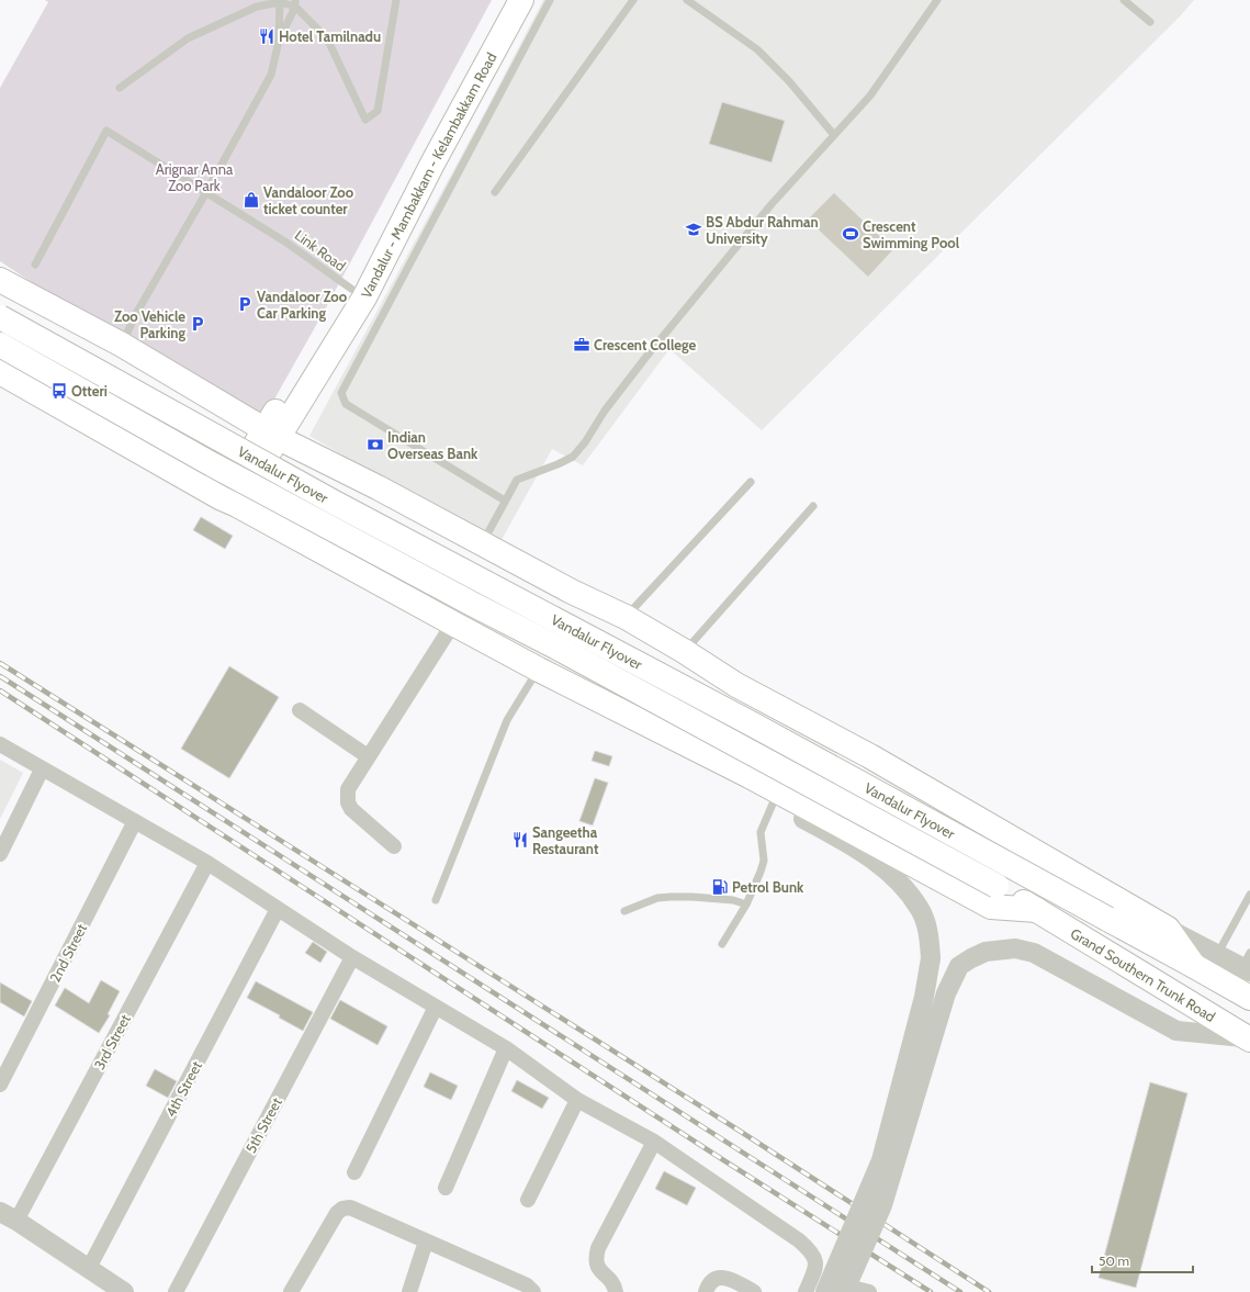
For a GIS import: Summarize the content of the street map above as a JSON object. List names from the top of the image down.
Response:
{
  "streets": {
    "main road": ["Vandalur - Mambakkam - Kelambakkam Road", "Vandalur Flyover", "Grand Southern Trunk Road"],
    "street": [
      "2nd Street",
      "3rd Street",
      "4th Street",
      "5th Street"
    ],
    "lane": ["Link Road"]
  },
  "crossings": [
    ["Vandalur - Mambakkam - Kelambakkam Road", "Link Road"],
    ["Vandalur Flyover", "Grand Southern Trunk Road"]
  ],
  "parks": ["Arignar Anna Zoo Park"],
  "places": {
    "restaurant": ["Hotel Tamilnadu", "Sangeetha Restaurant"],
    "shop": ["Vandaloor Zoo ticket counter"],
    "school or university": ["BS Abdur Rahman University"],
    "sports": ["Crescent Swimming Pool"],
    "parking": ["Vandaloor Zoo Car Parking", "Zoo Vehicle Parking"],
    "office": ["Crescent College"],
    "bus stop": ["Otteri"],
    "bank": ["Indian Overseas Bank"],
    "fuel station": ["Petrol Bunk"]
  },
  "scale_bar": "50 m"
}
